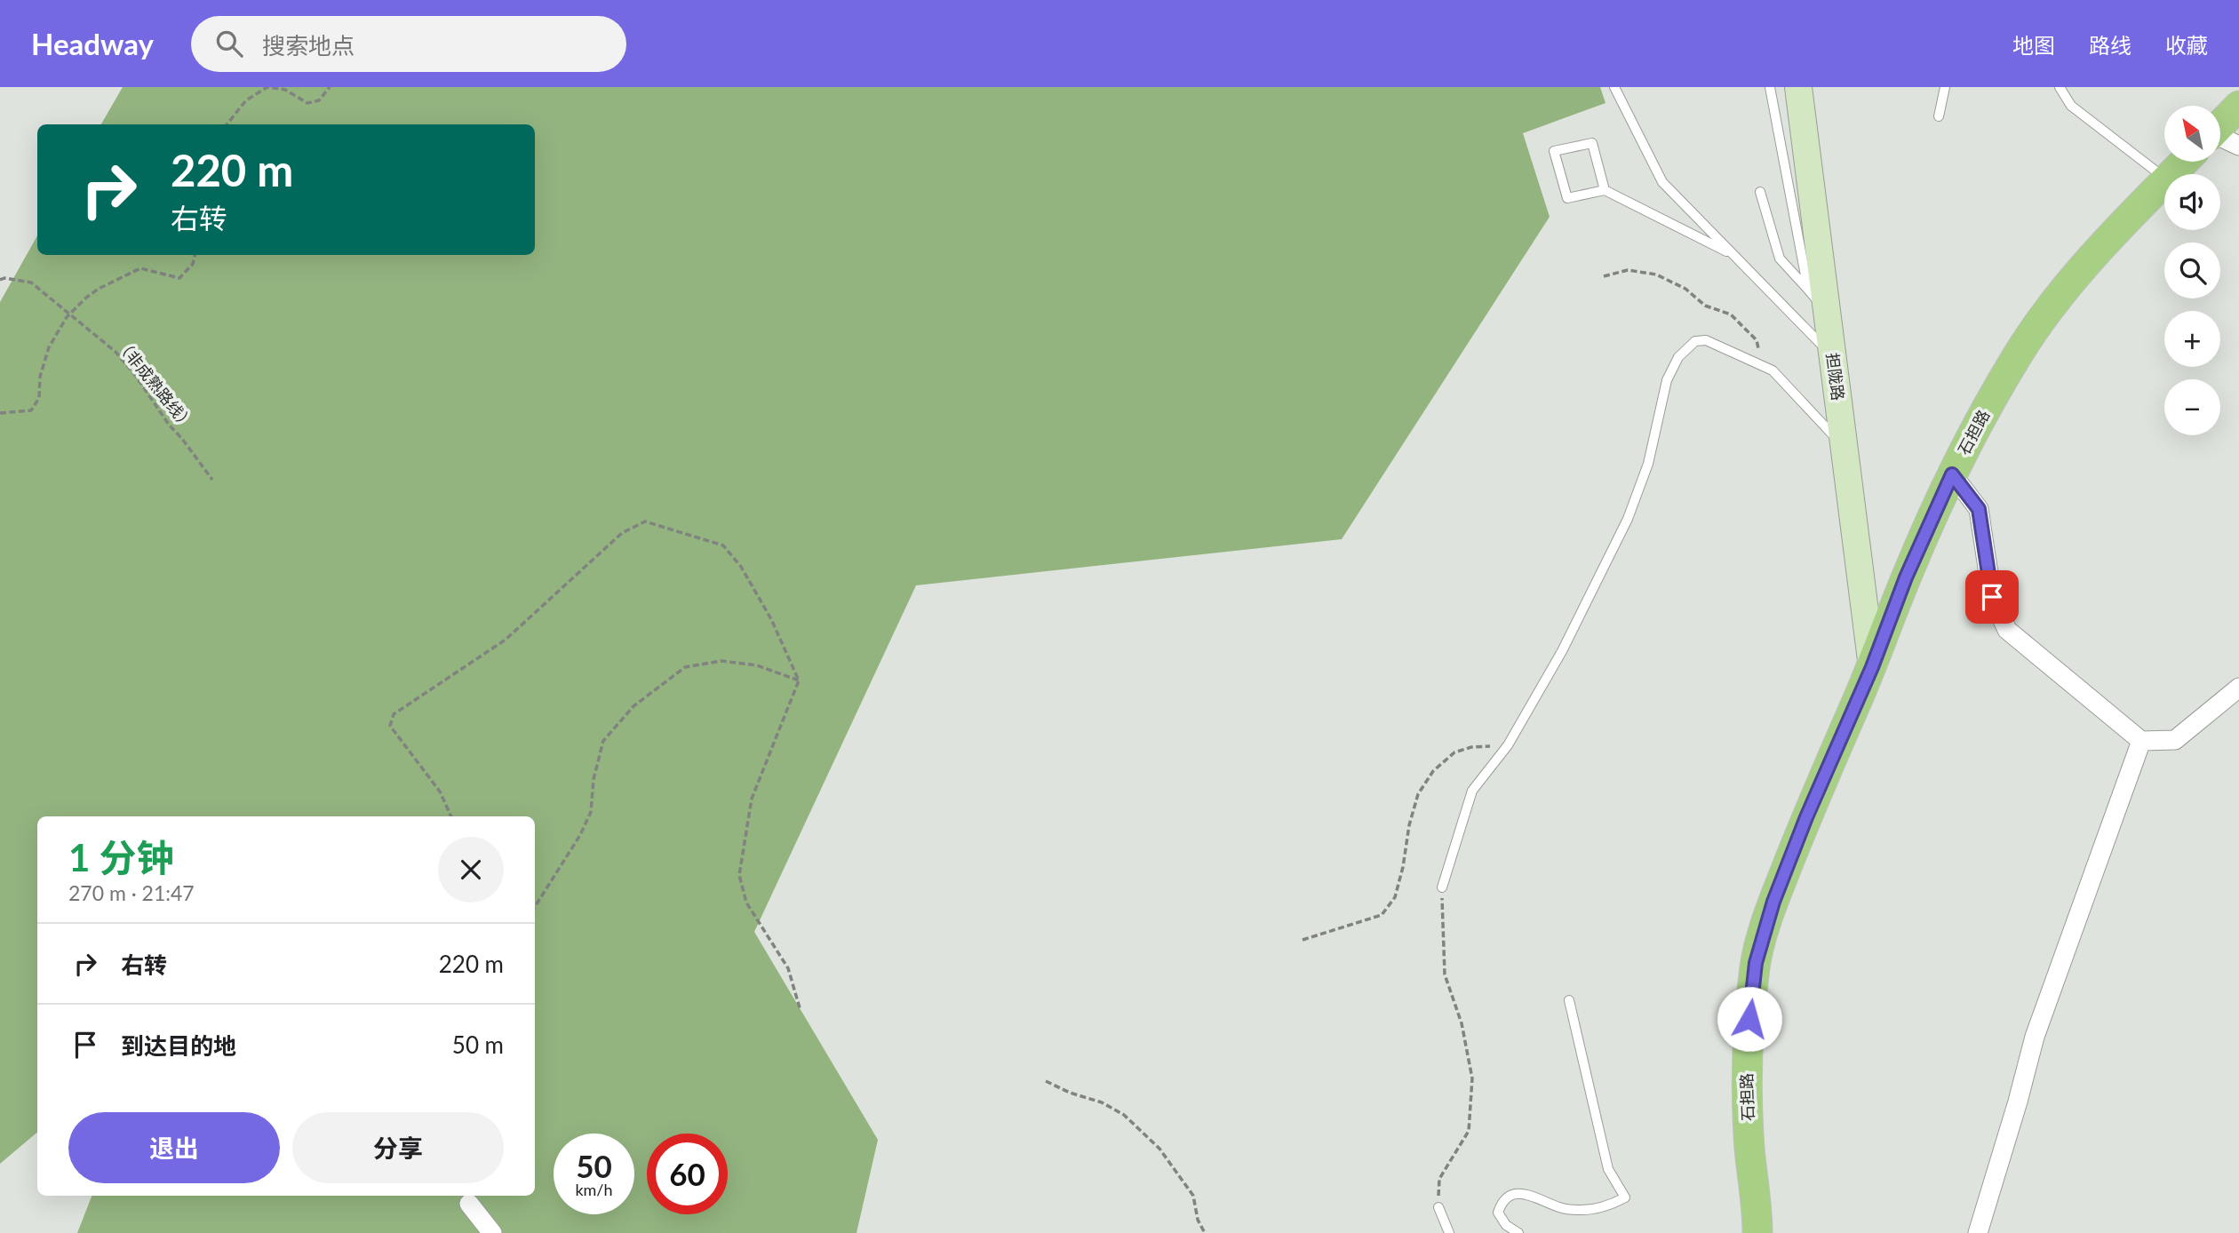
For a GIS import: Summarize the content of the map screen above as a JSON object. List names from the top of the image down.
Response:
{
  "streets": {
    "main road": ["石担路"],
    "street": ["担陇路"],
    "path": ["（非成熟路线）"]
  },
  "crossings": [
    ["担陇路", "石担路"]
  ],
  "north": "top left",
  "page": {
    "header": "Headway",
    "search": "搜索地点",
    "nav": ["地图", "路线", "收藏"],
    "map_buttons": ["+", "−"],
    "turn": ["220 m", "右转"],
    "heading": ["1 分钟", "270 m · 21:47"],
    "list": [
      {
        "name": "右转",
        "value": "220 m"
      },
      {
        "name": "到达目的地",
        "value": "50 m"
      }
    ],
    "buttons": ["退出", "分享"],
    "speed": "50 km/h",
    "limit": "60"
  }
}
